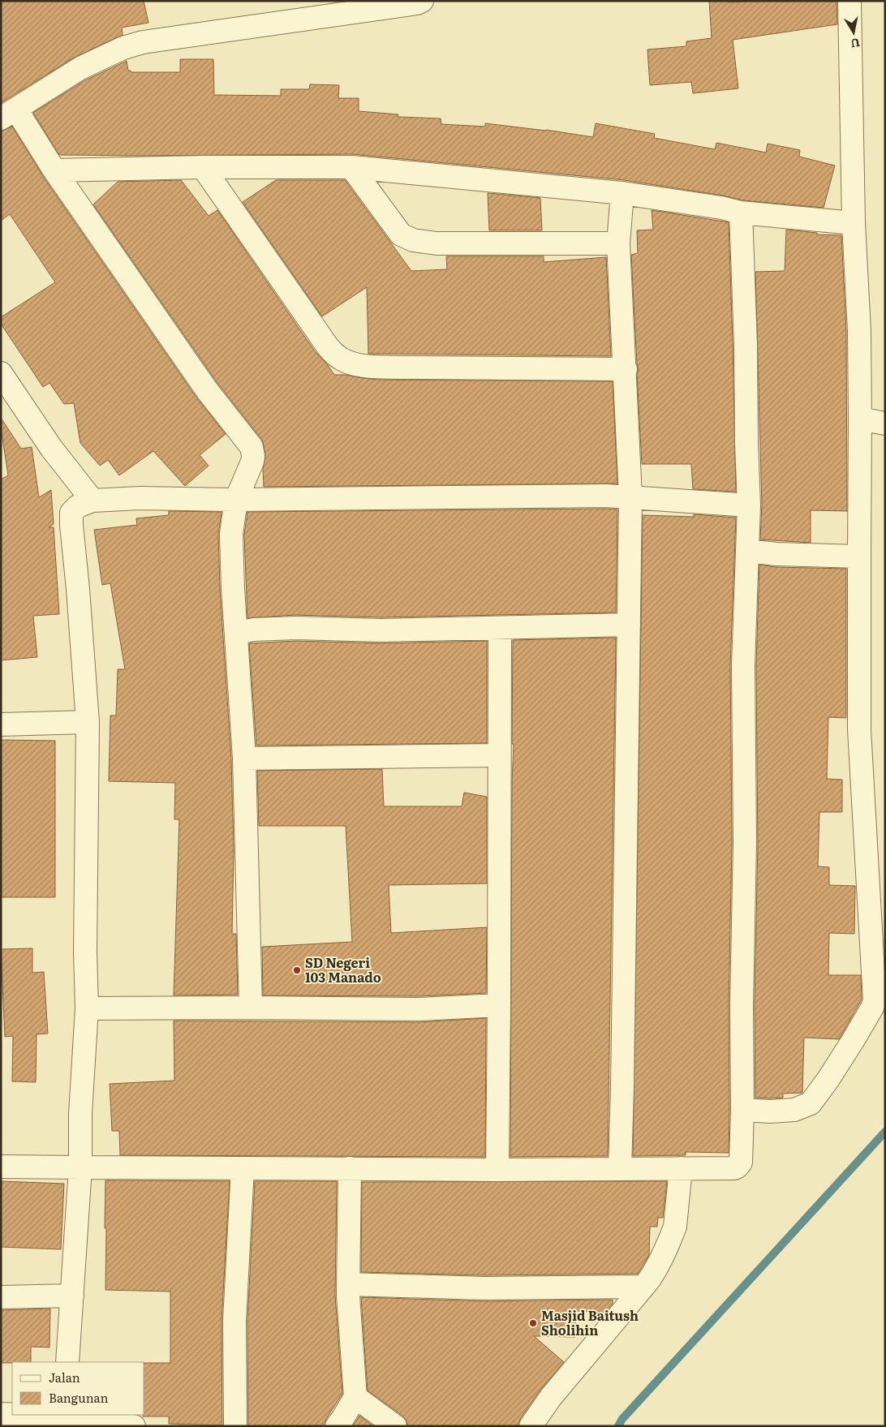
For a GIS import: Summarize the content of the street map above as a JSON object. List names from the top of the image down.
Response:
{
  "places": ["SD Negeri 103 Manado", "Masjid Baitush Sholihin"],
  "legend": ["Jalan", "Bangunan"],
  "north": "bottom"
}
